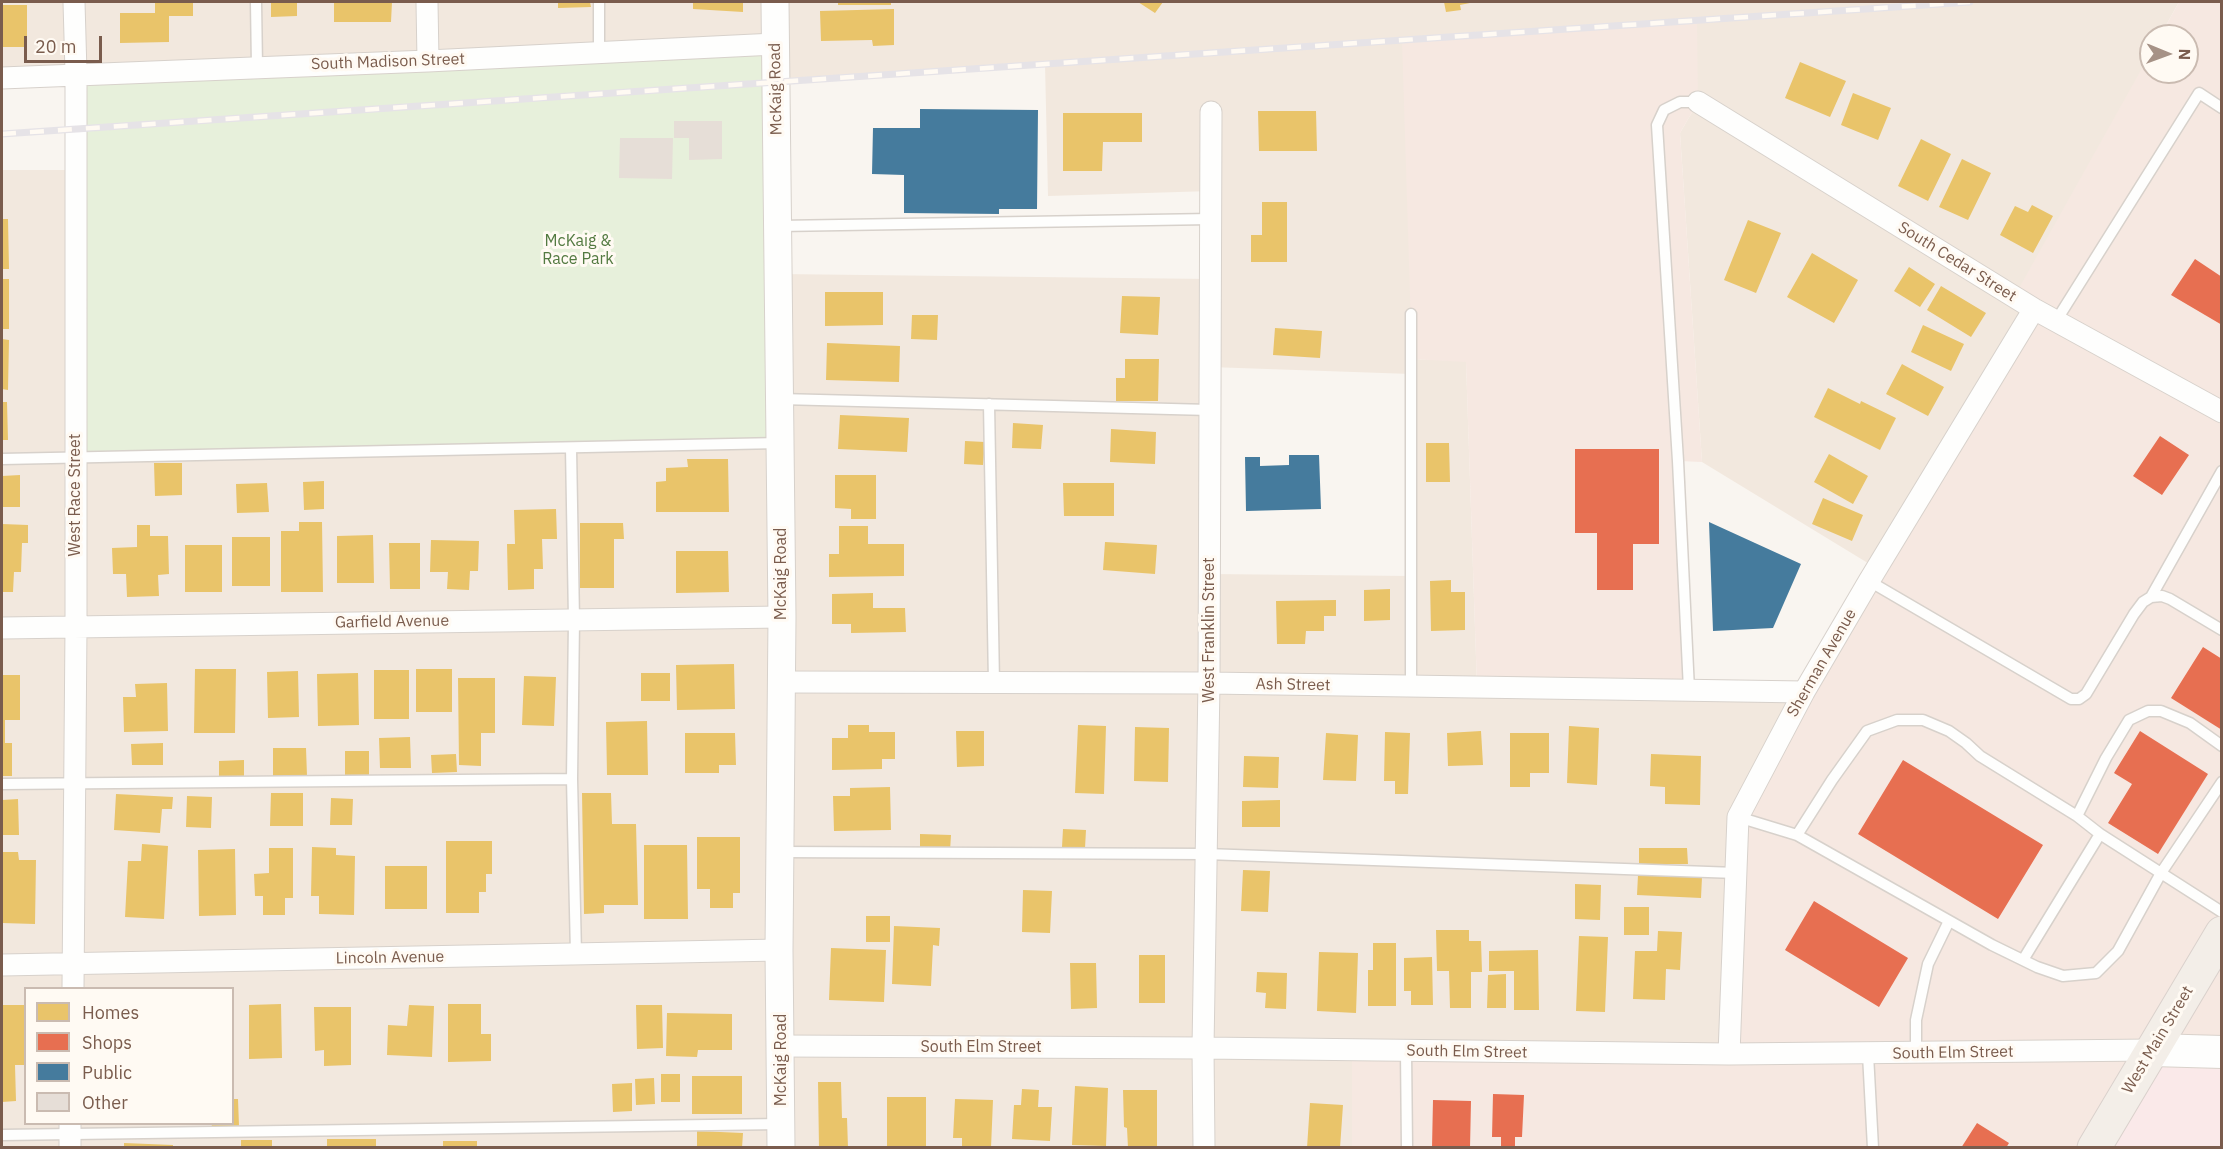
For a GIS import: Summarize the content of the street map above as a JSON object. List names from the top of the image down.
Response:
{
  "streets": {
    "main road": ["West Main Street"],
    "street": [
      "South Madison Street",
      "McKaig Road",
      "South Cedar Street",
      "West Race Street",
      "Garfield Avenue",
      "West Franklin Street",
      "Sherman Avenue",
      "Ash Street",
      "Lincoln Avenue",
      "South Elm Street"
    ]
  },
  "crossings": [
    ["South Madison Street", "McKaig Road"],
    ["South Madison Street", "West Race Street"],
    ["McKaig Road", "Garfield Avenue"],
    ["McKaig Road", "Ash Street"],
    ["McKaig Road", "Lincoln Avenue"],
    ["McKaig Road", "South Elm Street"],
    ["South Cedar Street", "Sherman Avenue"],
    ["West Race Street", "Garfield Avenue"],
    ["West Race Street", "Lincoln Avenue"],
    ["West Franklin Street", "Ash Street"],
    ["West Franklin Street", "South Elm Street"],
    ["Sherman Avenue", "Ash Street"],
    ["Sherman Avenue", "South Elm Street"],
    ["West Main Street", "South Elm Street"]
  ],
  "parks": ["McKaig & Race Park"],
  "legend": [
    "Homes",
    "Shops",
    "Public",
    "Other"
  ],
  "scale_bar": "20 m",
  "north": "right"
}
